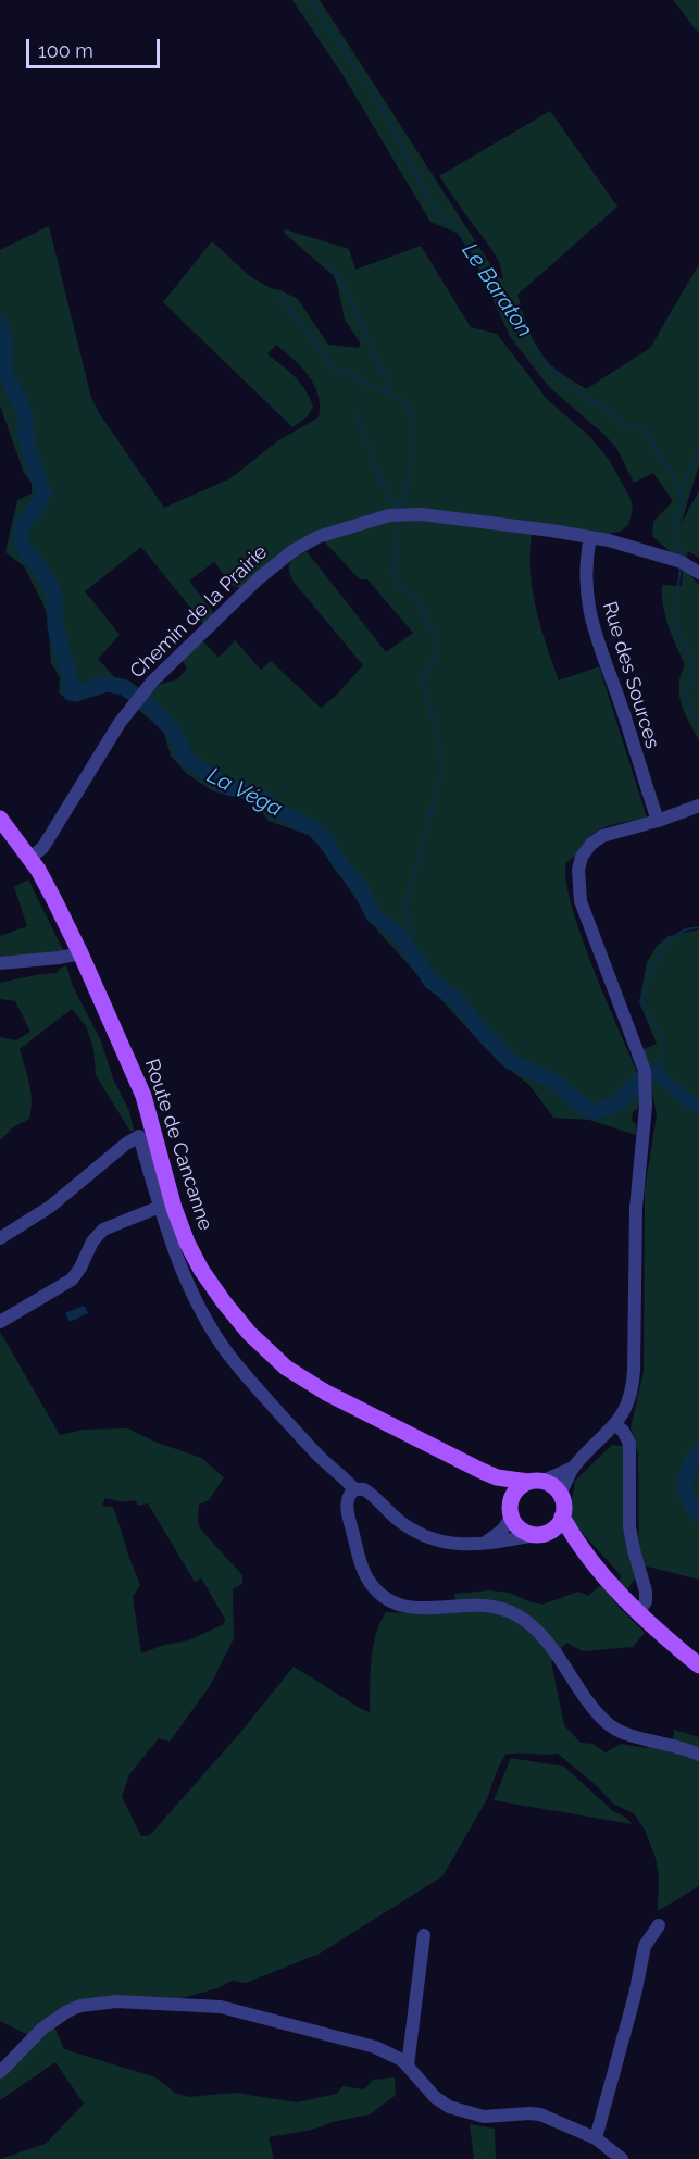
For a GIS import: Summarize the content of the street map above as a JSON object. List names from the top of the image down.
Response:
{
  "streets": {
    "main road": ["Route de Cancanne"],
    "street": ["Chemin de la Prairie", "Rue des Sources"]
  },
  "crossings": [
    ["Chemin de la Prairie", "Rue des Sources"],
    ["Chemin de la Prairie", "Route de Cancanne"]
  ],
  "water": ["Le Baraton", "La Véga"],
  "scale_bar": "100 m"
}
